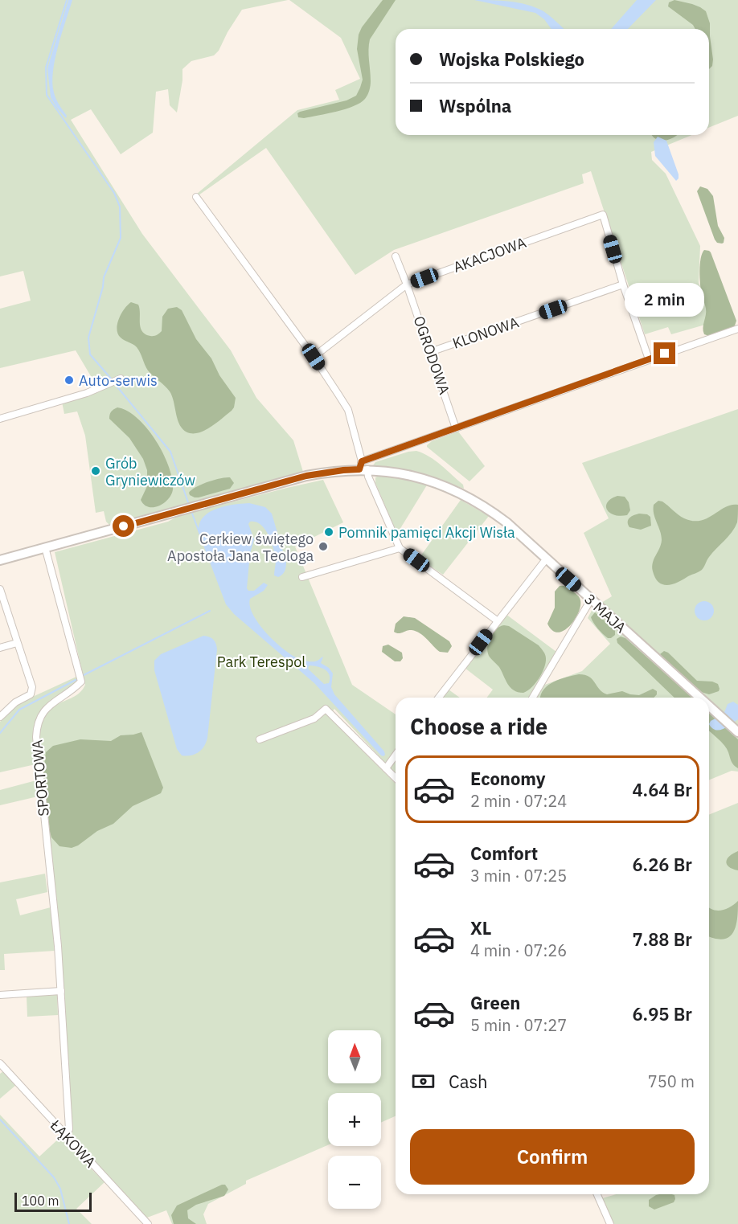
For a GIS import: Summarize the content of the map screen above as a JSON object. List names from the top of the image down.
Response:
{
  "streets": {
    "street": [
      "AKACJOWA",
      "KLONOWA",
      "OGRODOWA",
      "3 MAJA",
      "SPORTOWA",
      "ŁĄKOWA"
    ]
  },
  "crossings": [
    ["AKACJOWA", "KLONOWA"],
    ["AKACJOWA", "OGRODOWA"],
    ["KLONOWA", "OGRODOWA"],
    ["3 MAJA", "SPORTOWA"]
  ],
  "parks": ["Park Terespol"],
  "places": [
    "Auto-serwis",
    "Grób Gryniewiczów",
    "Pomnik pamięci Akcji Wisła",
    "Cerkiew świętego Apostoła Jana Teologa"
  ],
  "scale_bar": "100 m",
  "north": "top",
  "page": {
    "banner": ["Wojska Polskiego", "Wspólna"],
    "bubble": "2 min",
    "heading": "Choose a ride",
    "list": [
      {
        "name": "Economy",
        "note": "2 min · 07:24",
        "value": "4.64 Br"
      },
      {
        "name": "Comfort",
        "note": "3 min · 07:25",
        "value": "6.26 Br"
      },
      {
        "name": "XL",
        "note": "4 min · 07:26",
        "value": "7.88 Br"
      },
      {
        "name": "Green",
        "note": "5 min · 07:27",
        "value": "6.95 Br"
      }
    ],
    "map_buttons": ["+", "−"],
    "pay": ["Cash", "750 m"],
    "buttons": "Confirm",
    "scale": "100 m"
  }
}
